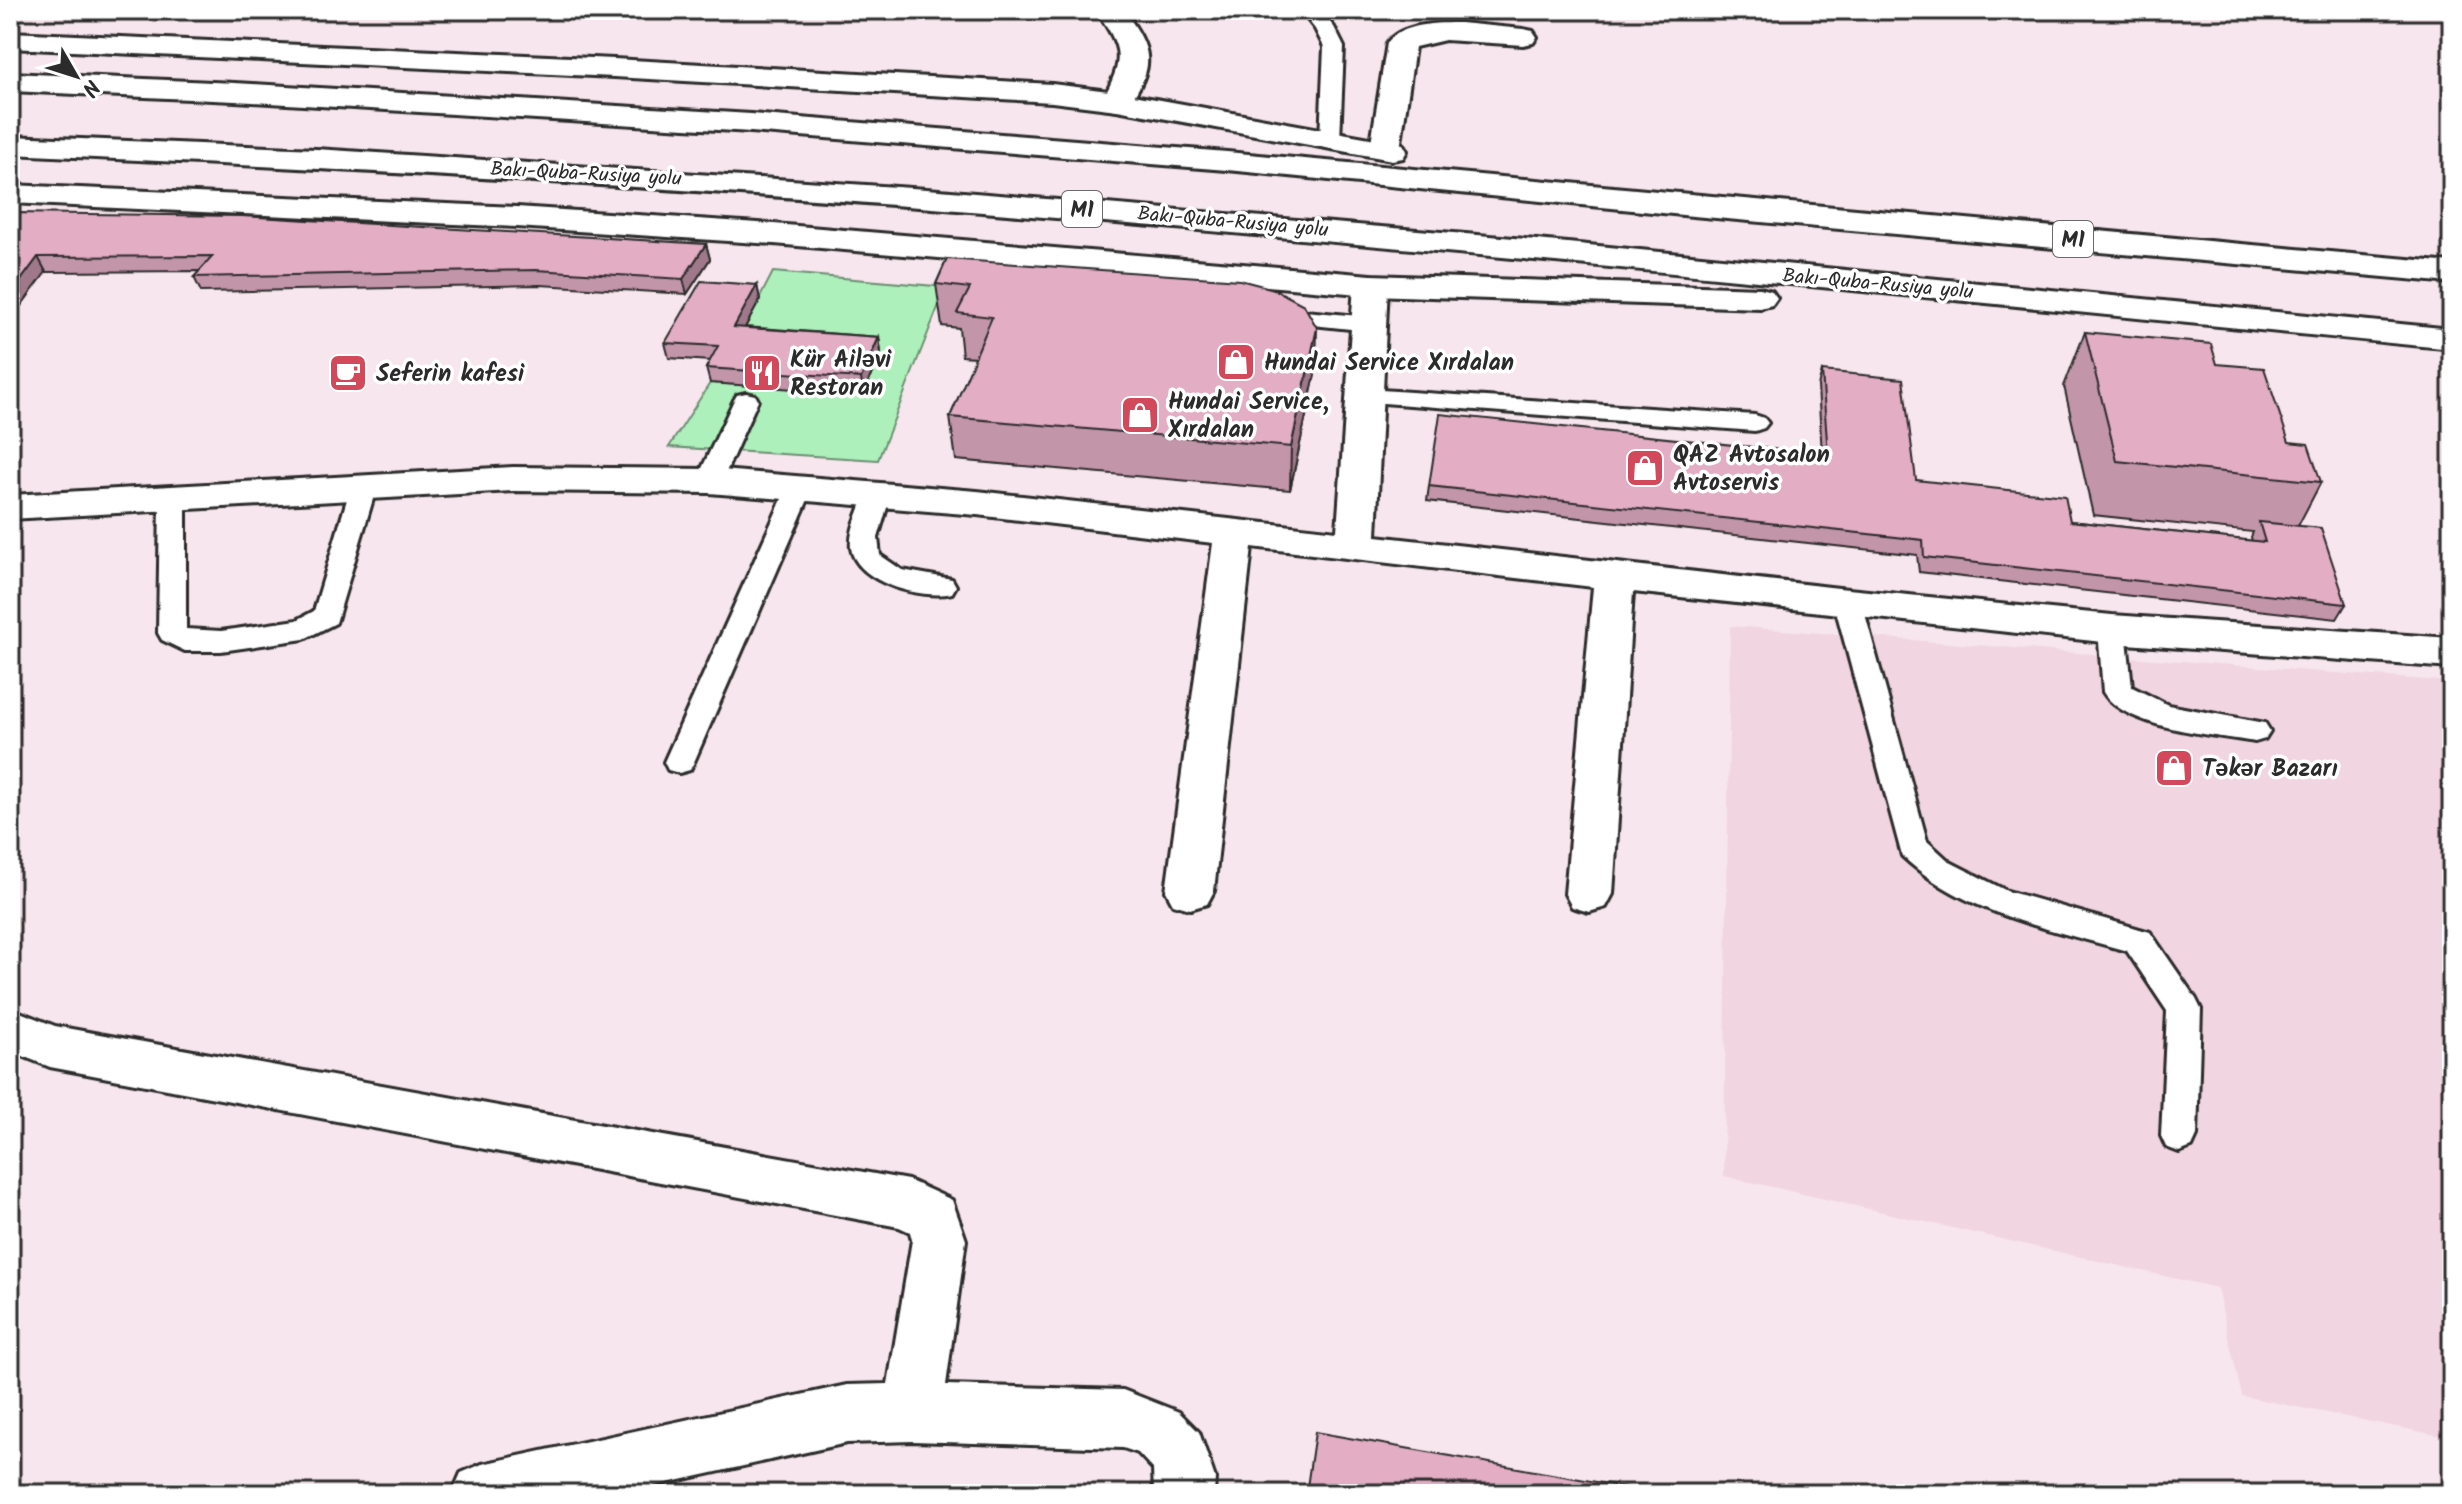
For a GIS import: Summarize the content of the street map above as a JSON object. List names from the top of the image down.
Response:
{
  "streets": {
    "main road": ["Bakı-Quba-Rusiya yolu", "M1"]
  },
  "places": {
    "shop": [
      "Hundai Service Xırdalan",
      "Hundai Service, Xırdalan",
      "QAZ Avtosalon Avtoservis",
      "Təkər Bazarı"
    ],
    "cafe": ["Seferin kafesi"],
    "restaurant": ["Kür Ailəvi Restoran"]
  },
  "north": "bottom right"
}
